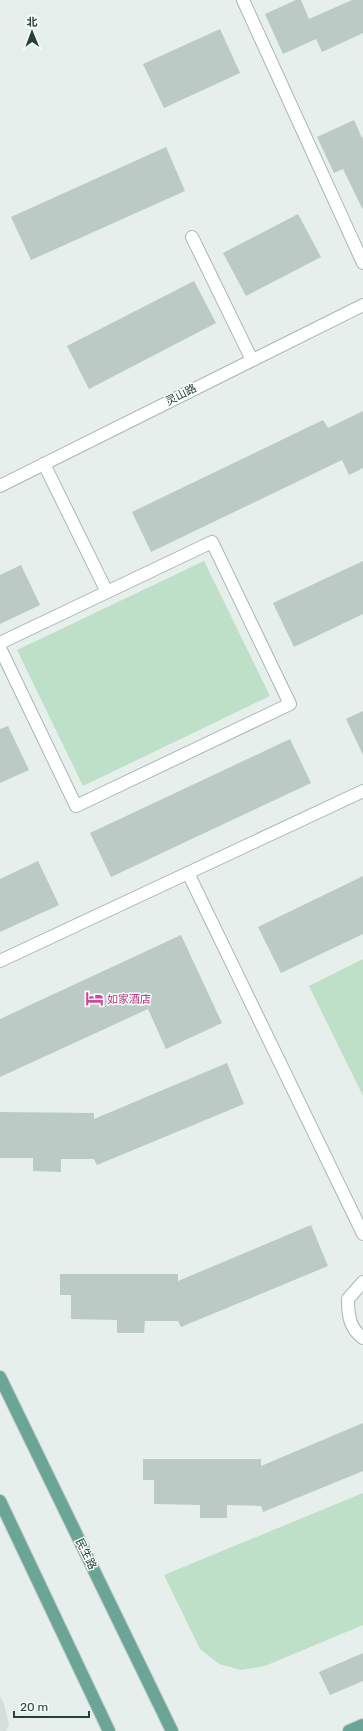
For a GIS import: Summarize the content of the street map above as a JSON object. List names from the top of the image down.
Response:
{
  "streets": {
    "main road": ["民生路"],
    "street": ["灵山路"]
  },
  "places": {
    "hotel": ["如家酒店"]
  },
  "scale_bar": "20 m",
  "north": "top"
}
